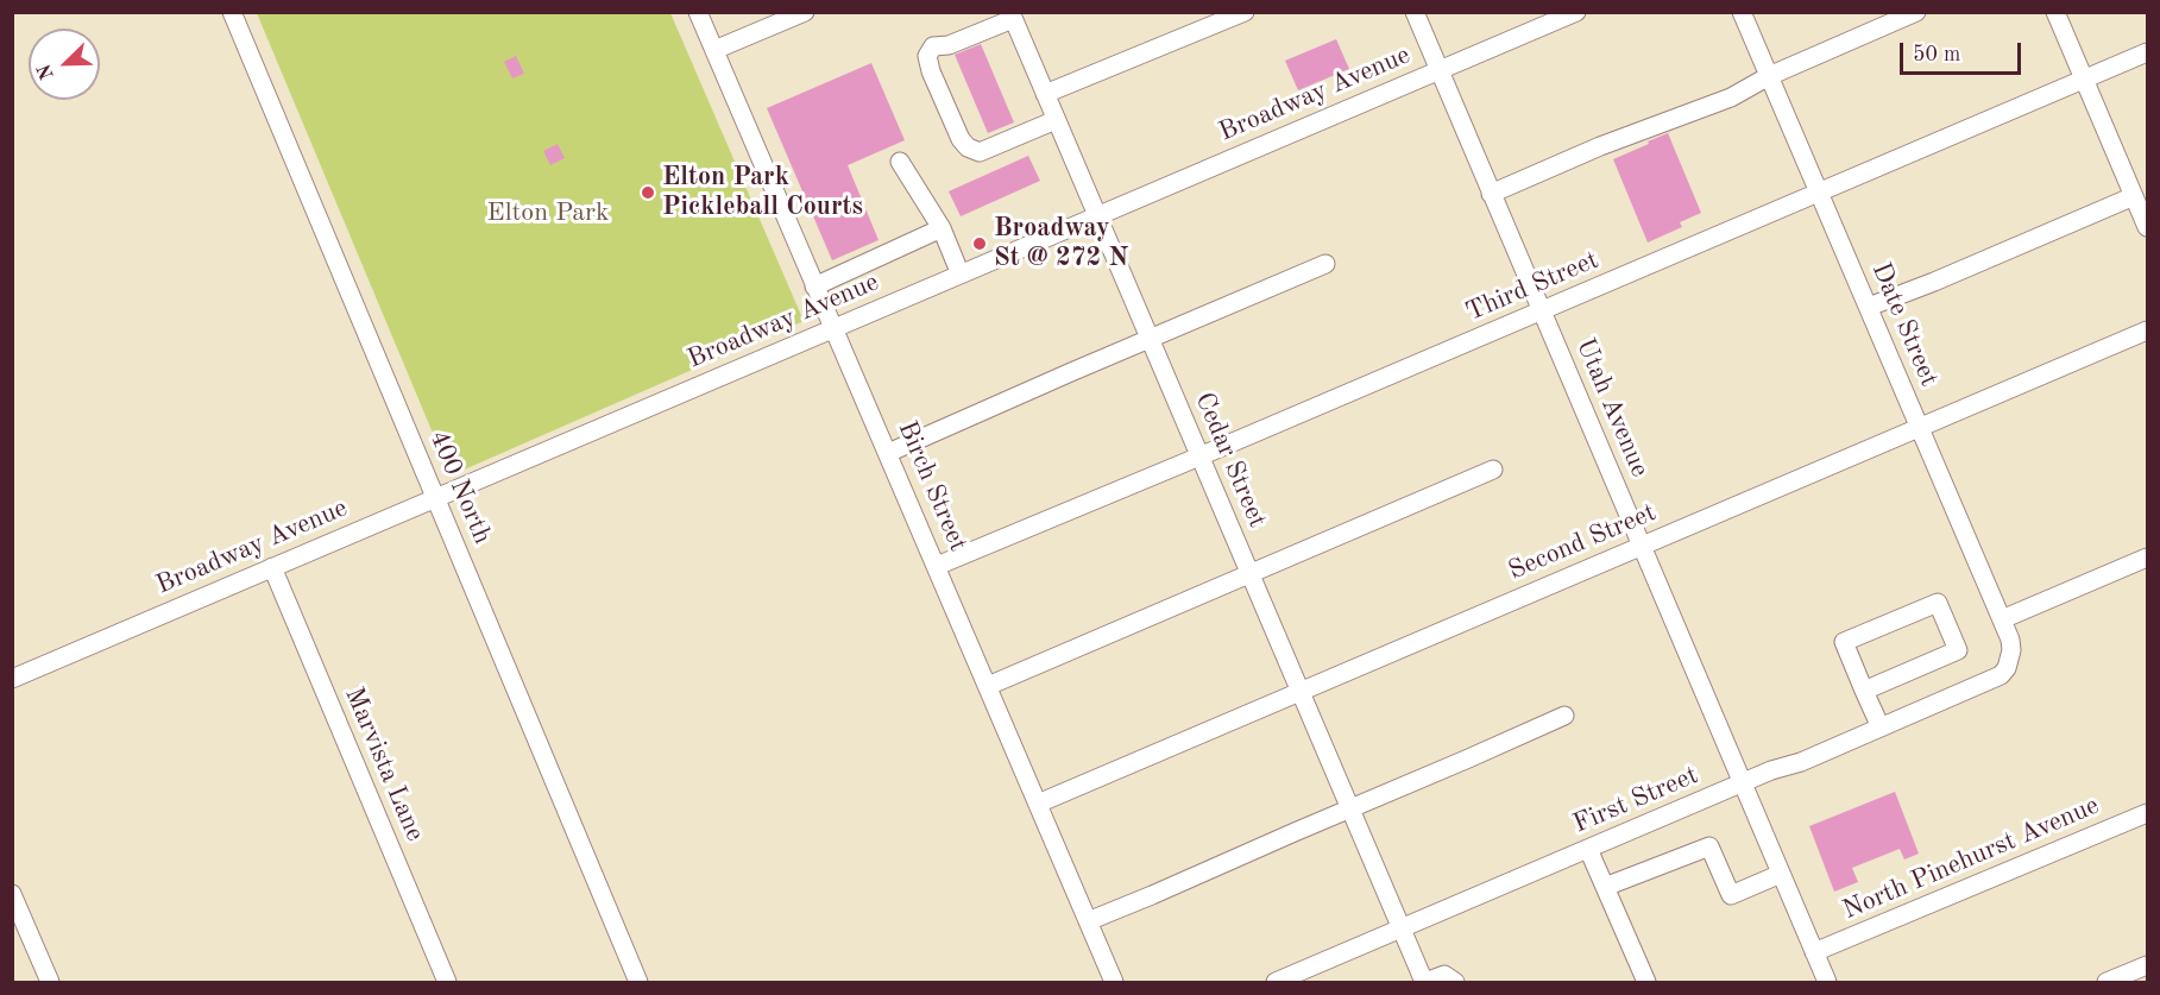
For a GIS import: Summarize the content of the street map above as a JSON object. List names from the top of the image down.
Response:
{
  "streets": {
    "street": [
      "Broadway Avenue",
      "Third Street",
      "Date Street",
      "Utah Avenue",
      "Cedar Street",
      "Birch Street",
      "400 North",
      "Second Street",
      "Marvista Lane",
      "First Street",
      "North Pinehurst Avenue"
    ]
  },
  "crossings": [
    ["Broadway Avenue", "Utah Avenue"],
    ["Broadway Avenue", "Cedar Street"],
    ["Broadway Avenue", "Birch Street"],
    ["Broadway Avenue", "400 North"],
    ["Broadway Avenue", "Marvista Lane"],
    ["Third Street", "Date Street"],
    ["Third Street", "Utah Avenue"],
    ["Third Street", "Cedar Street"],
    ["Third Street", "Birch Street"],
    ["Date Street", "Second Street"],
    ["Date Street", "First Street"],
    ["Utah Avenue", "Second Street"],
    ["Utah Avenue", "First Street"],
    ["Utah Avenue", "North Pinehurst Avenue"],
    ["Cedar Street", "Second Street"],
    ["Cedar Street", "First Street"],
    ["Birch Street", "Second Street"]
  ],
  "parks": ["Elton Park"],
  "places": ["Elton Park Pickleball Courts", "Broadway St @ 272 N"],
  "scale_bar": "50 m",
  "north": "bottom left"
}
